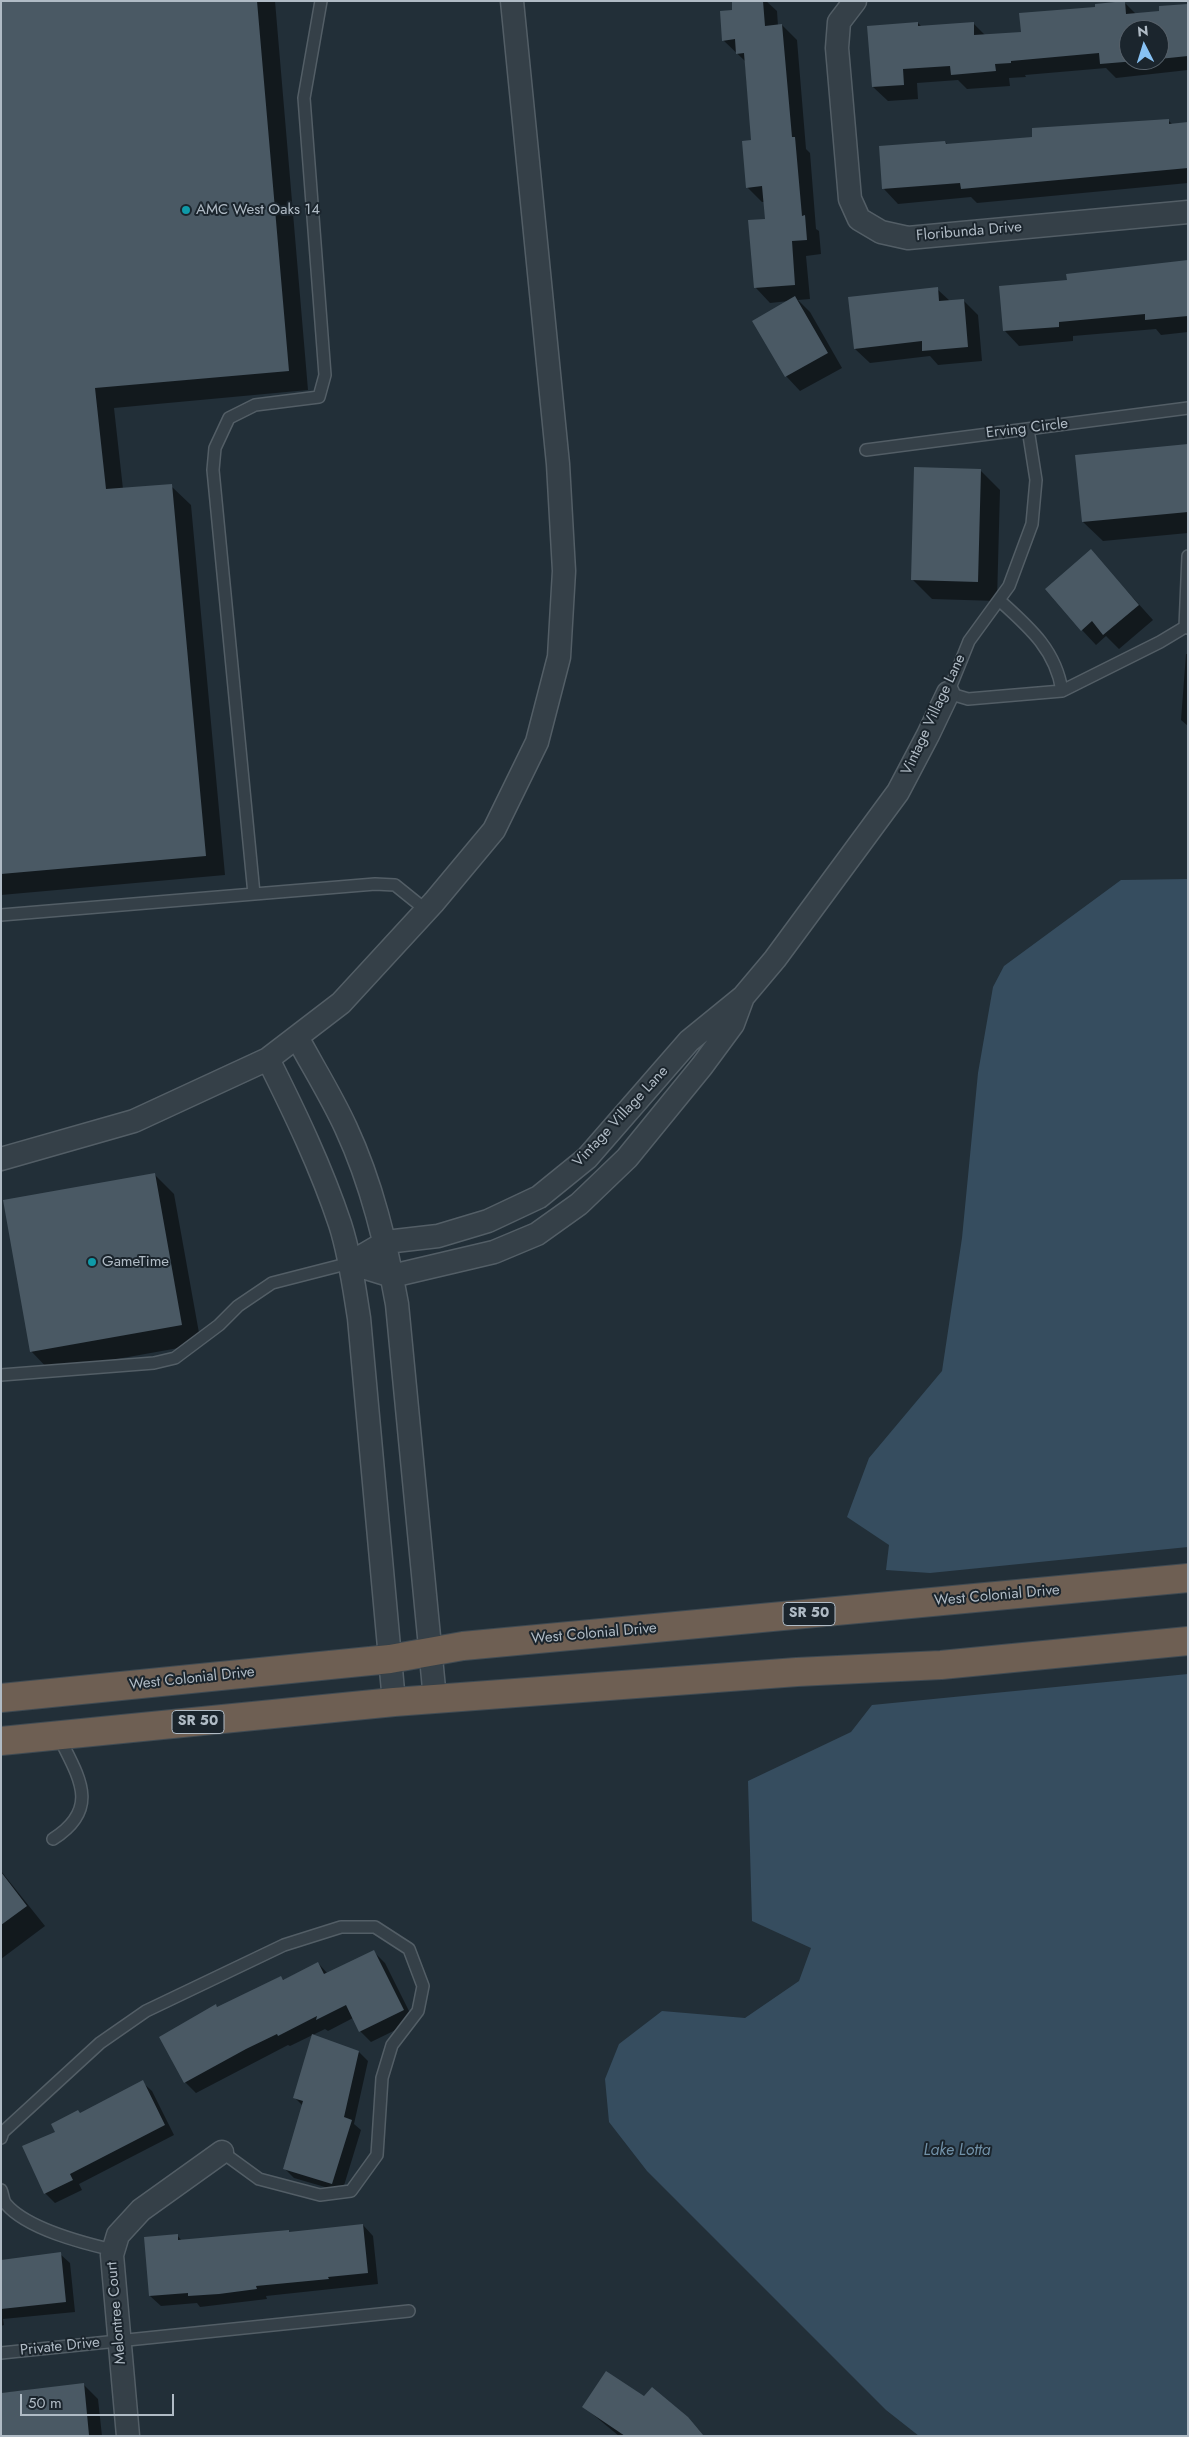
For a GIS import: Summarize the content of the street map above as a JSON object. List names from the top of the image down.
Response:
{
  "streets": {
    "highway": ["West Colonial Drive", "SR 50"],
    "street": ["Floribunda Drive", "Vintage Village Lane", "Melontree Court"],
    "lane": ["Erving Circle", "Private Drive"]
  },
  "crossings": [
    ["Erving Circle", "Vintage Village Lane"],
    ["Melontree Court", "Private Drive"]
  ],
  "water": ["Lake Lotta"],
  "places": ["AMC West Oaks 14", "GameTime"],
  "scale_bar": "50 m",
  "north": "top"
}
